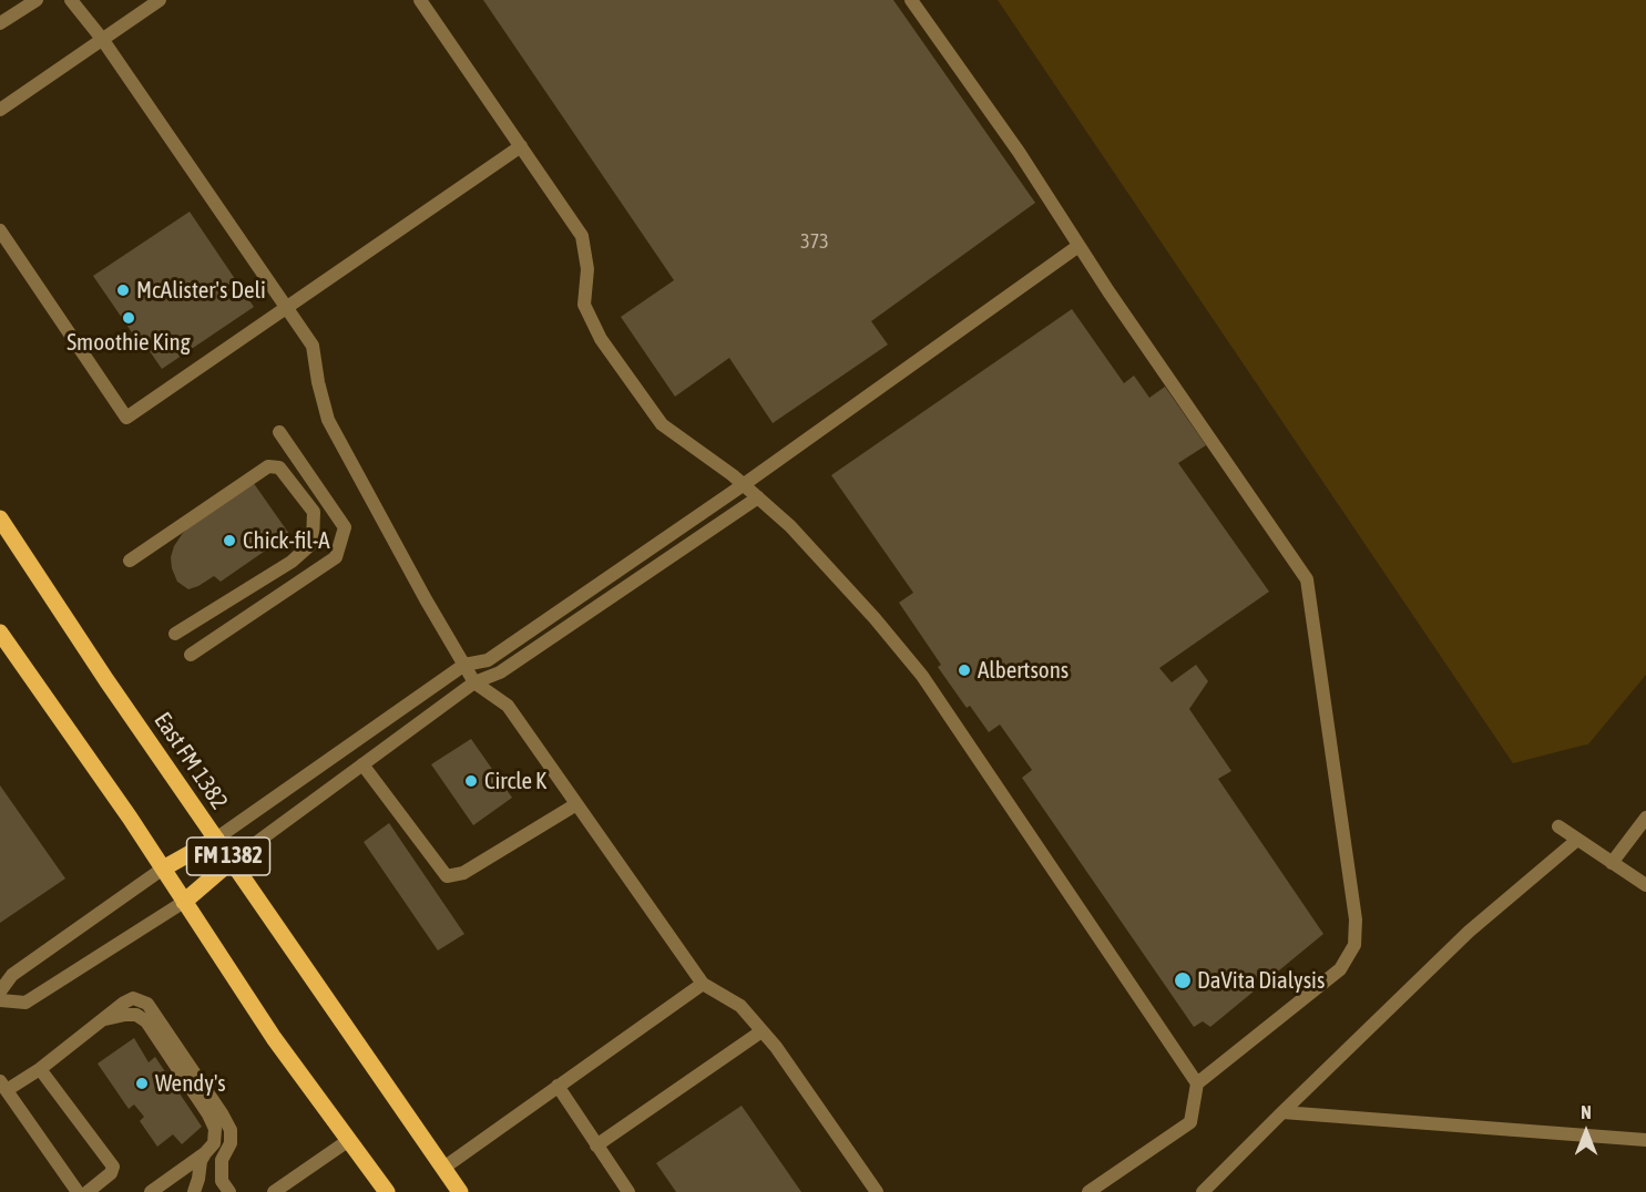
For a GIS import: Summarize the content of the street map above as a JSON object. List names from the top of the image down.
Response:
{
  "streets": {
    "main road": ["East FM 1382", "FM 1382"]
  },
  "places": [
    "McAlister's Deli",
    "Smoothie King",
    "Chick-fil-A",
    "Albertsons",
    "Circle K",
    "DaVita Dialysis",
    "Wendy's"
  ],
  "house_numbers": ["373"],
  "north": "top"
}
